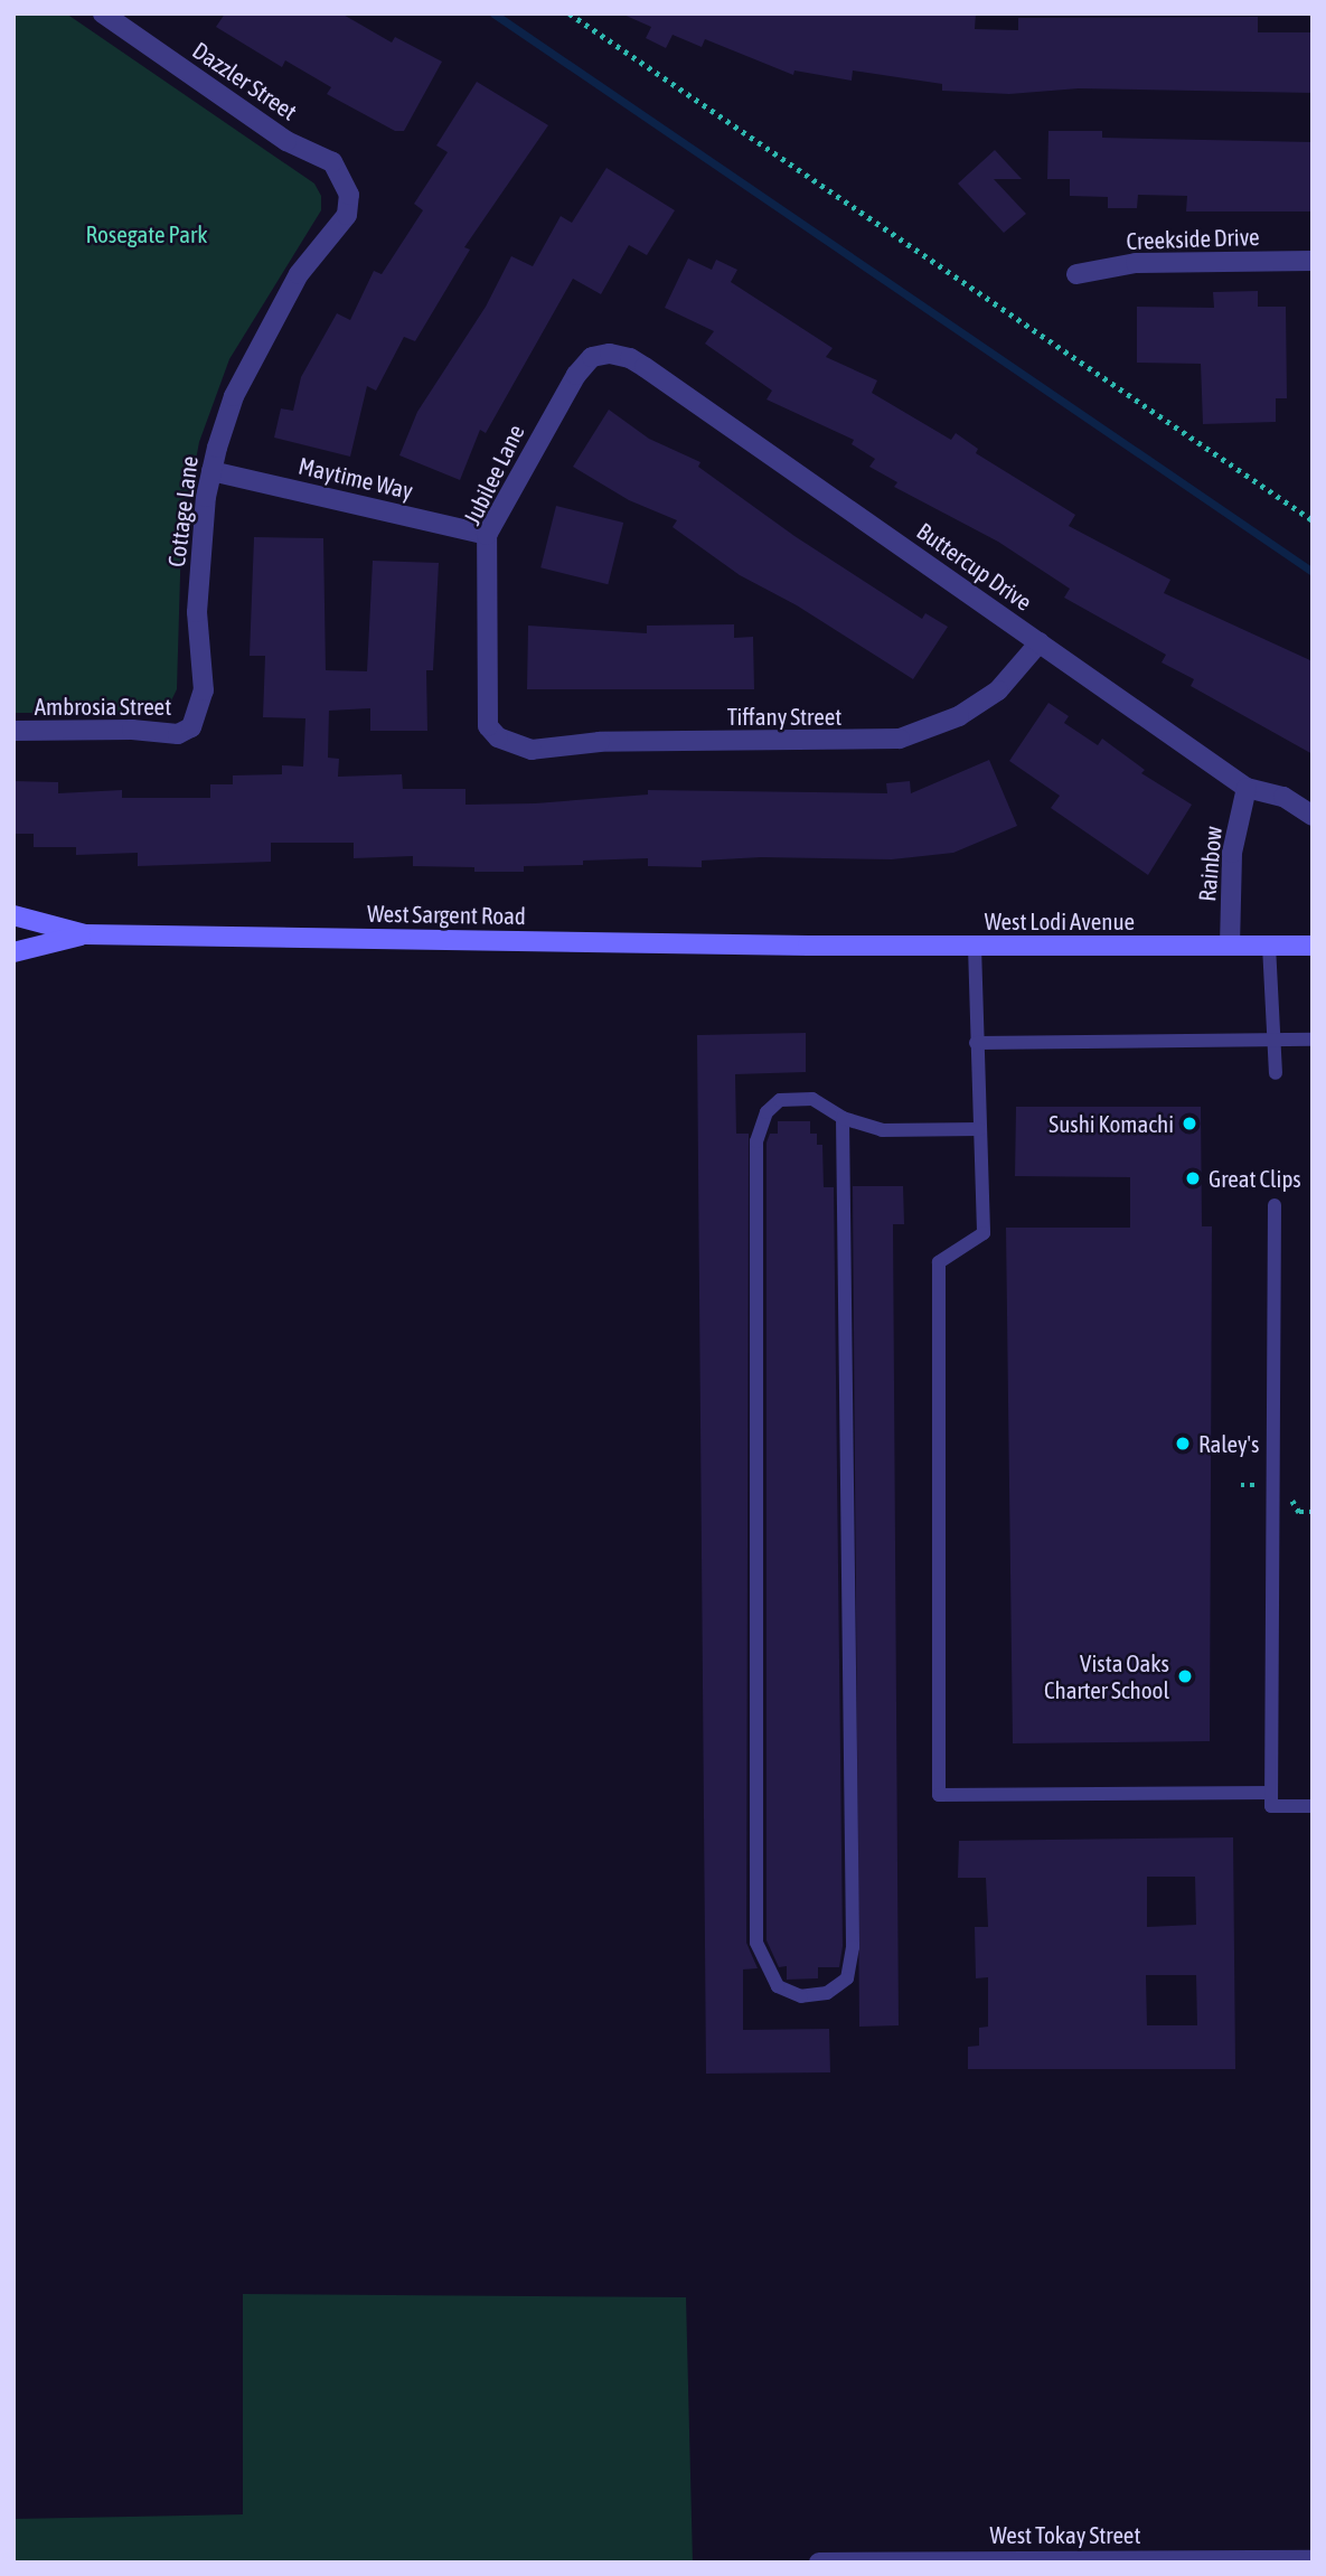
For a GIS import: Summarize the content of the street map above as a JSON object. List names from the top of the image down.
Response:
{
  "streets": {
    "street": [
      "Dazzler Street",
      "Creekside Drive",
      "Jubilee Lane",
      "Maytime Way",
      "Cottage Lane",
      "Buttercup Drive",
      "Ambrosia Street",
      "Tiffany Street",
      "Rainbow",
      "West Sargent Road",
      "West Lodi Avenue",
      "West Tokay Street"
    ]
  },
  "crossings": [
    ["Dazzler Street", "Cottage Lane"],
    ["Jubilee Lane", "Maytime Way"],
    ["Jubilee Lane", "Buttercup Drive"],
    ["Jubilee Lane", "Tiffany Street"],
    ["Maytime Way", "Cottage Lane"],
    ["Cottage Lane", "Ambrosia Street"],
    ["Buttercup Drive", "Tiffany Street"],
    ["Buttercup Drive", "Rainbow"],
    ["Rainbow", "West Lodi Avenue"],
    ["West Sargent Road", "West Lodi Avenue"]
  ],
  "parks": ["Rosegate Park"],
  "places": [
    "Sushi Komachi",
    "Great Clips",
    "Raley's",
    "Vista Oaks Charter School"
  ]
}
